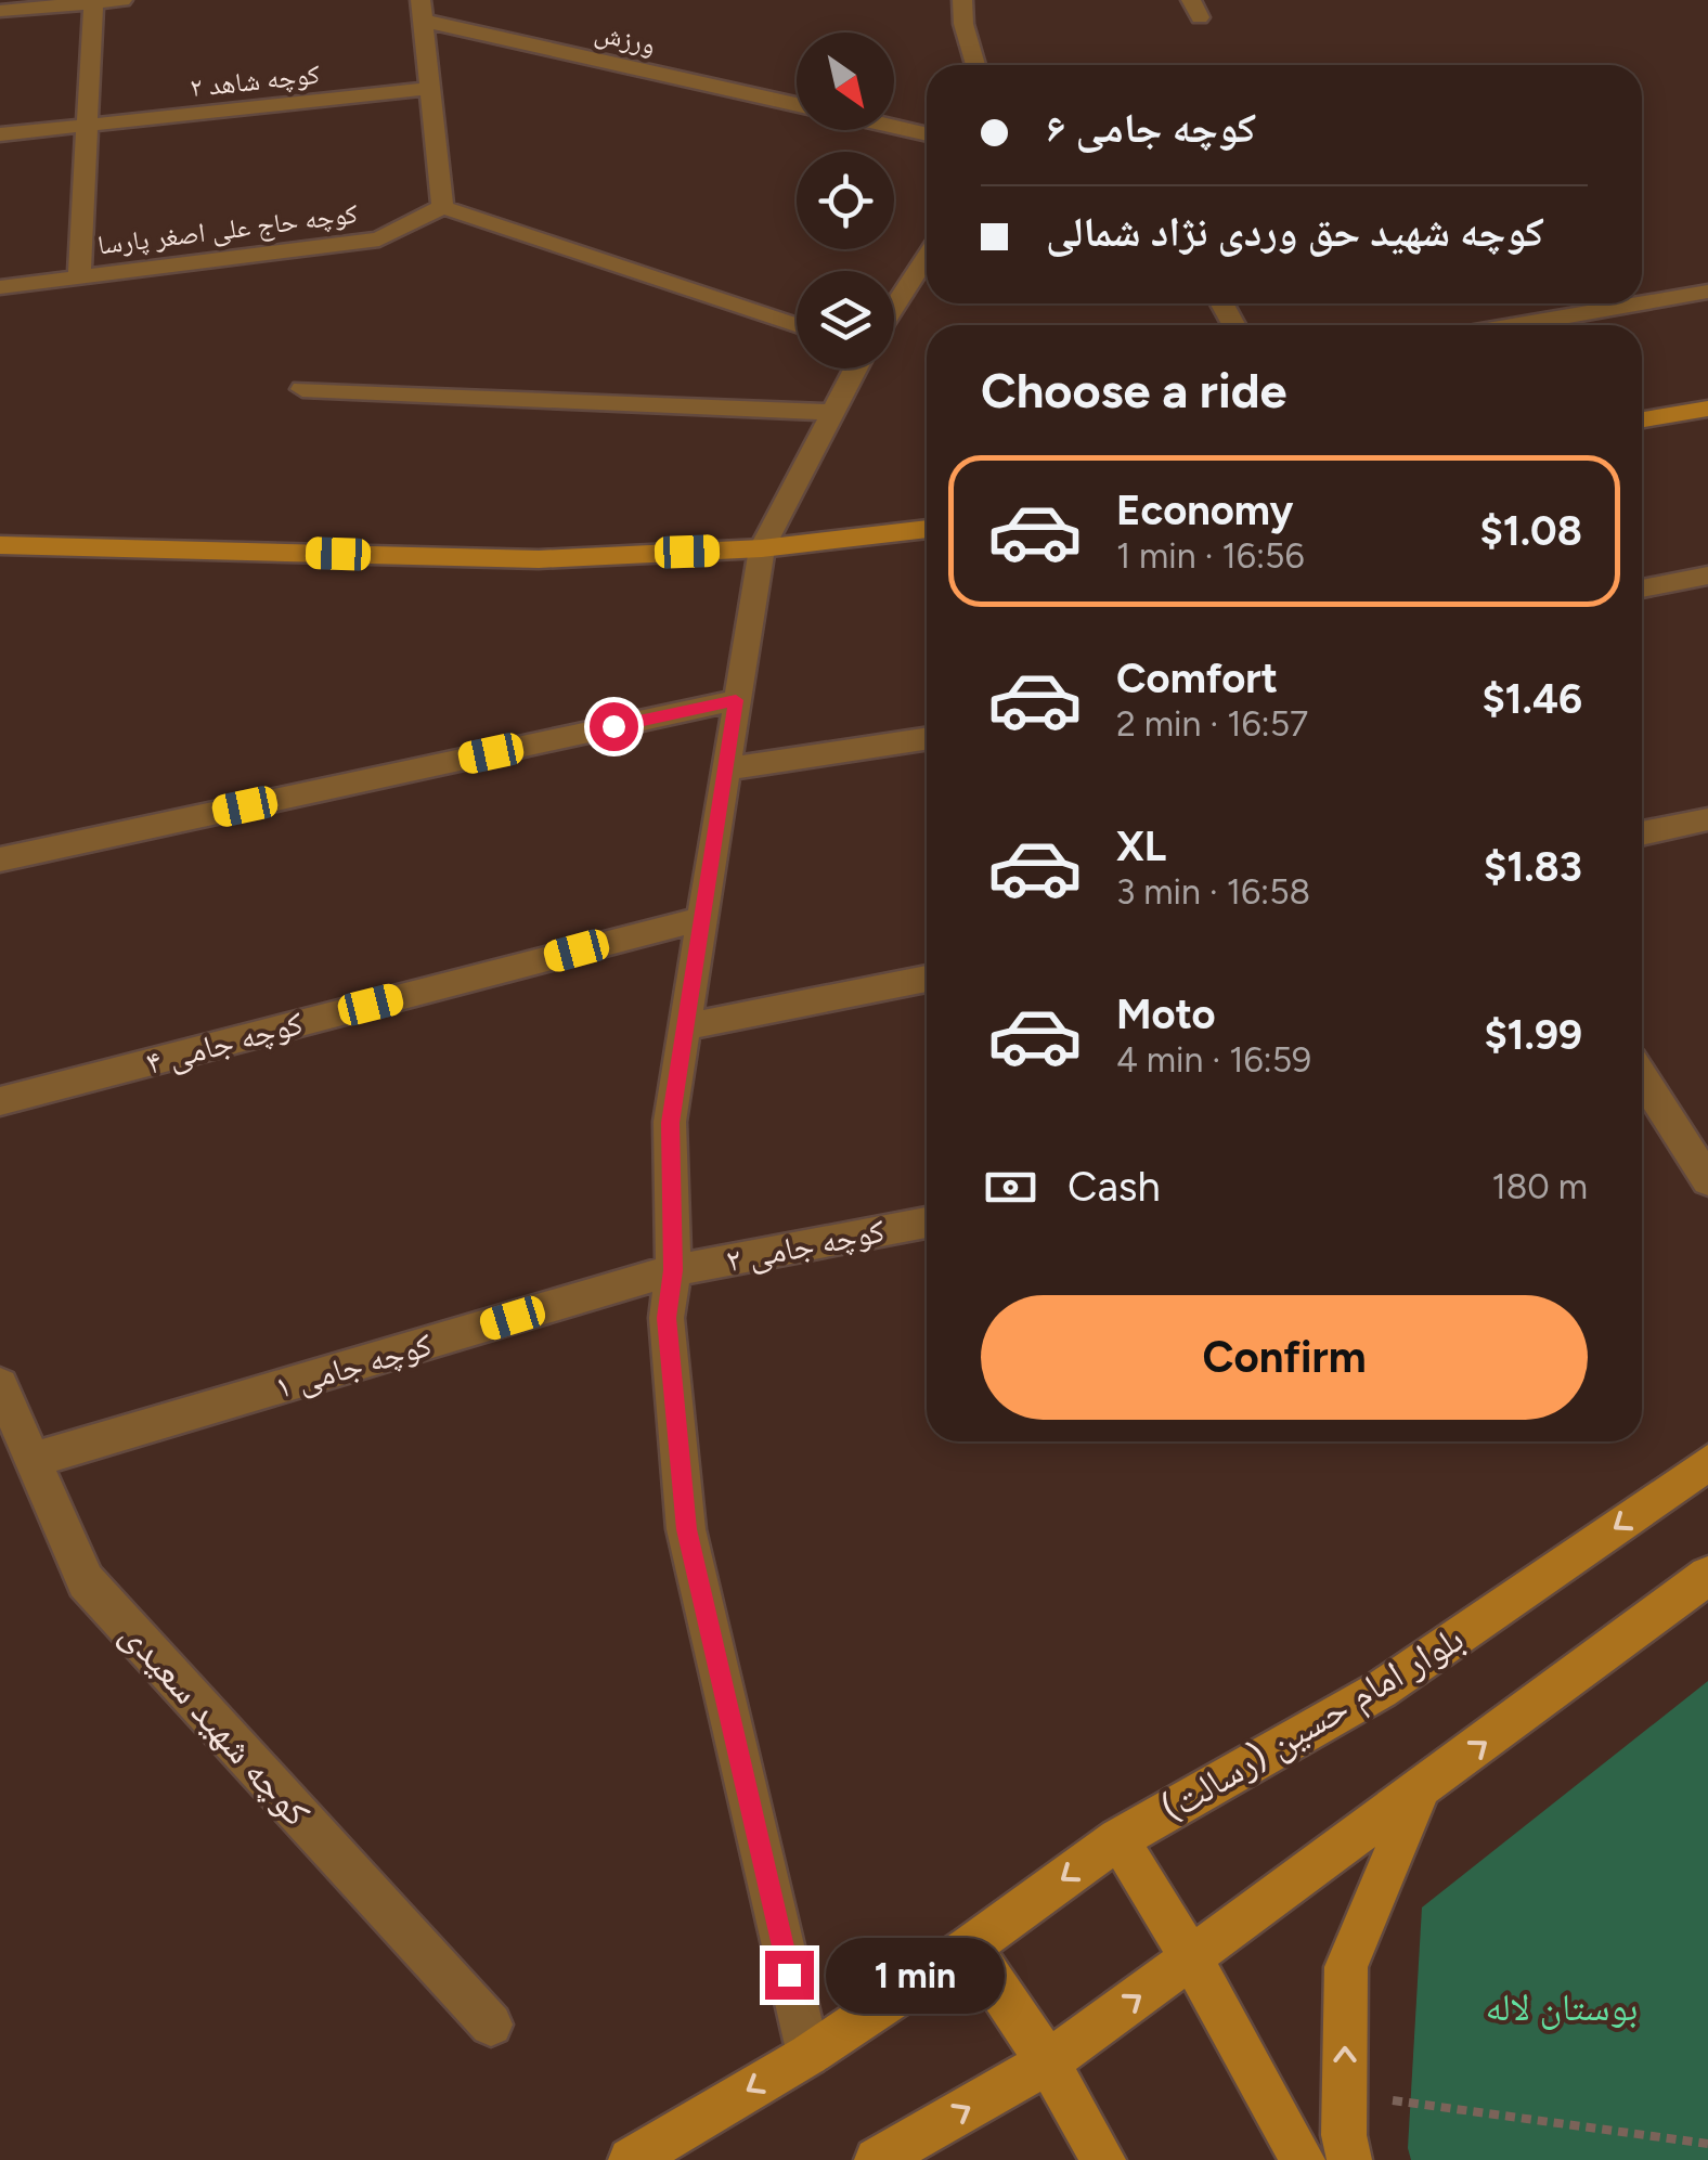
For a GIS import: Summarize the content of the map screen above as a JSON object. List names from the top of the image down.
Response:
{
  "streets": {
    "main road": ["بلوار امام حسین (رسالت)"],
    "street": [
      "ورزش",
      "کوچه شاهد ۲",
      "کوچه حاج علی اصغر پارسا",
      "کوچه جامی ۴",
      "کوچه جامی ۲",
      "کوچه جامی ۱",
      "کوچه شهید سعیدی"
    ]
  },
  "crossings": [
    ["کوچه جامی ۲", "کوچه جامی ۱"],
    ["کوچه جامی ۱", "کوچه شهید سعیدی"]
  ],
  "parks": ["بوستان لاله"],
  "north": "bottom right",
  "page": {
    "banner": ["کوچه جامی ۶", "کوچه شهید حق وردی نژاد شمالی"],
    "heading": "Choose a ride",
    "list": [
      {
        "name": "Economy",
        "note": "1 min · 16:56",
        "value": "$1.08"
      },
      {
        "name": "Comfort",
        "note": "2 min · 16:57",
        "value": "$1.46"
      },
      {
        "name": "XL",
        "note": "3 min · 16:58",
        "value": "$1.83"
      },
      {
        "name": "Moto",
        "note": "4 min · 16:59",
        "value": "$1.99"
      }
    ],
    "pay": ["Cash", "180 m"],
    "buttons": "Confirm",
    "bubble": "1 min"
  }
}
